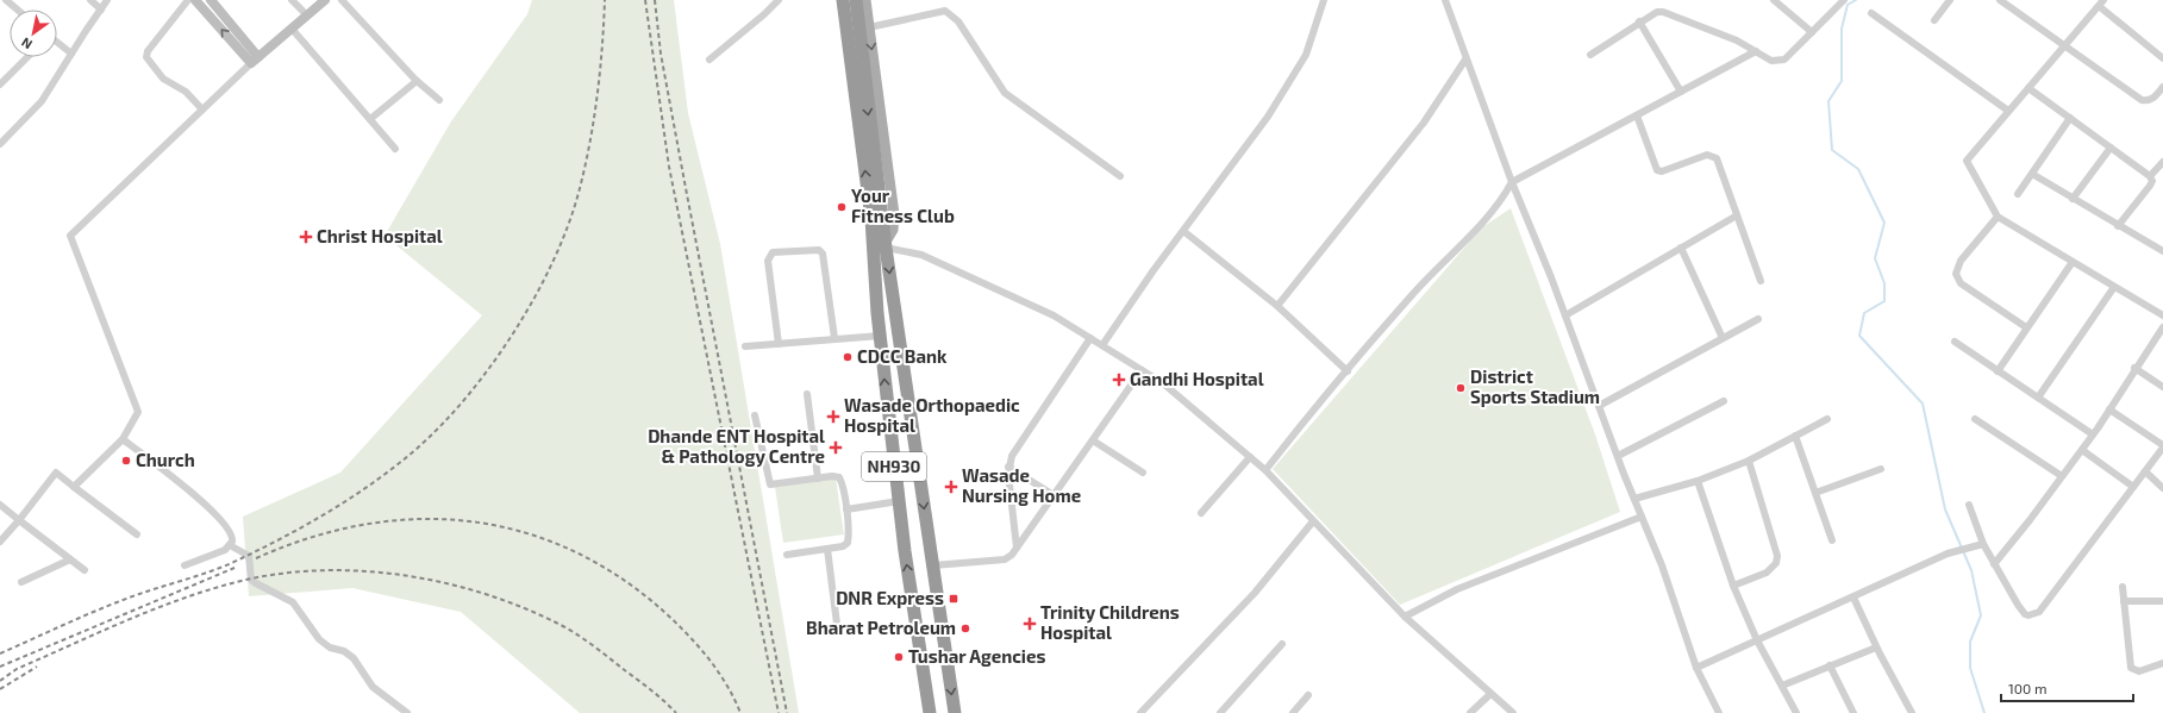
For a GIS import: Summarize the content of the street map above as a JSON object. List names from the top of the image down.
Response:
{
  "streets": {
    "highway": ["NH930"]
  },
  "places": {
    "other": [
      "Your Fitness Club",
      "CDCC Bank",
      "District Sports Stadium",
      "Church",
      "Bharat Petroleum",
      "Tushar Agencies"
    ],
    "health": [
      "Christ Hospital",
      "Gandhi Hospital",
      "Wasade Orthopaedic Hospital",
      "Dhande ENT Hospital & Pathology Centre",
      "Wasade Nursing Home",
      "Trinity Childrens Hospital"
    ],
    "transit": ["DNR Express"]
  },
  "scale_bar": "100 m",
  "north": "bottom left"
}
